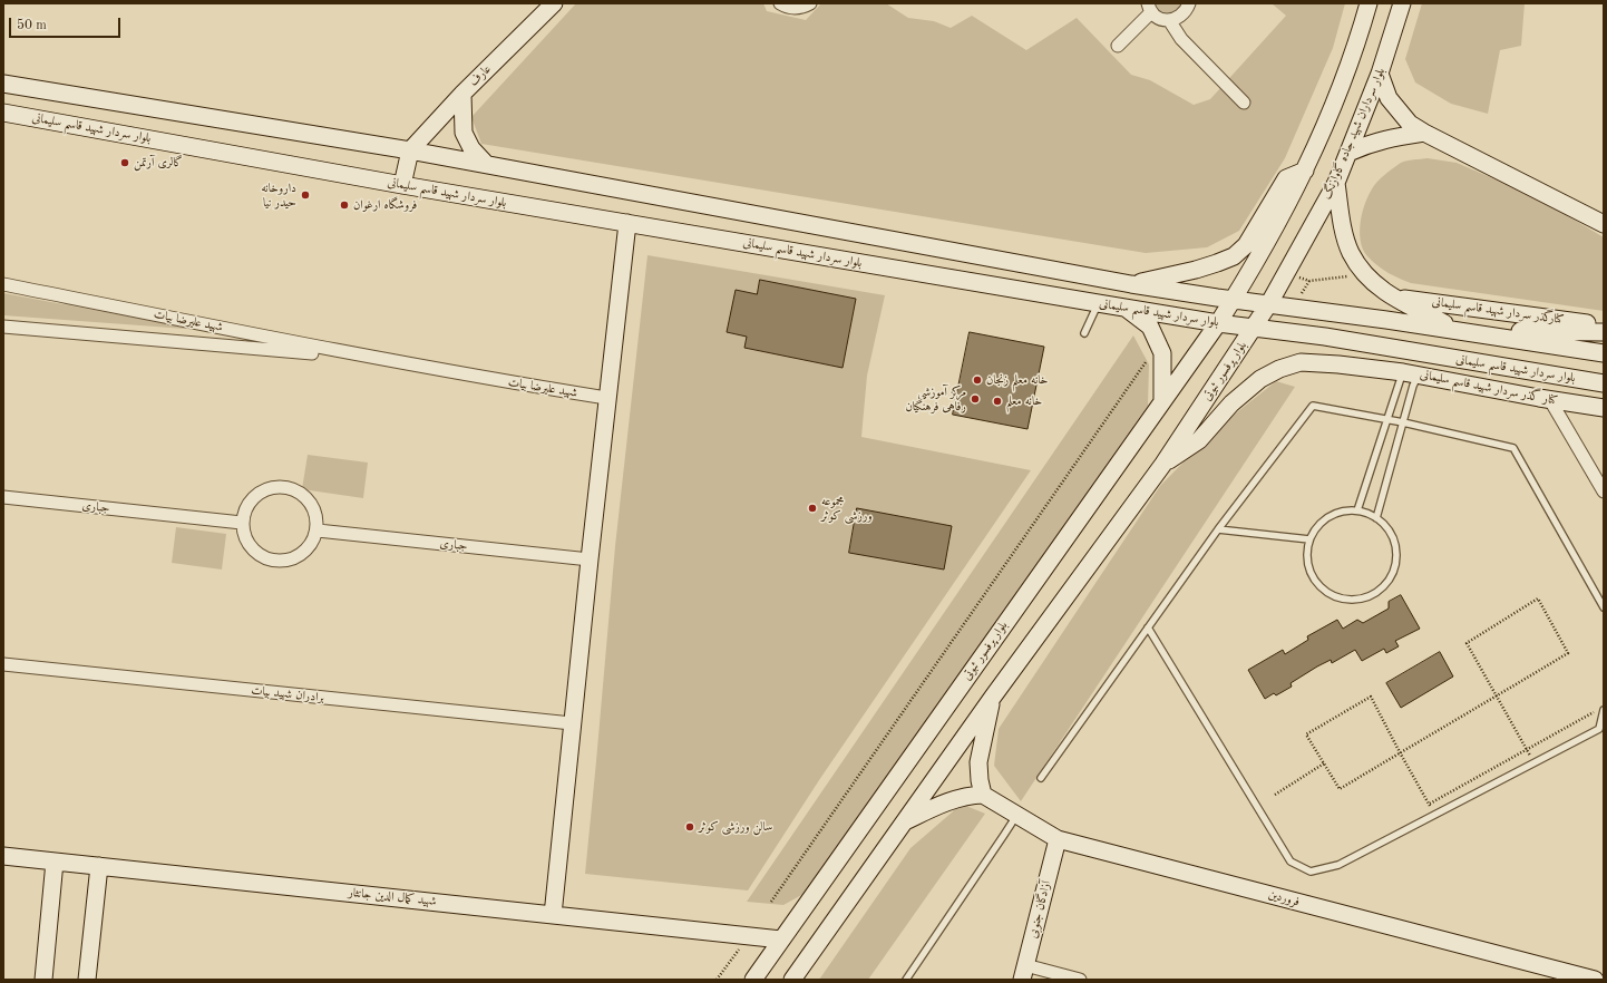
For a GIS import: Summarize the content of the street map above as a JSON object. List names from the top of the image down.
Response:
{
  "streets": {
    "main road": [
      "عارف",
      "بلوار سردار شهید قاسم سلیمانی",
      "بلوار سرداران شهید جاده گاوازنگ",
      "کنارگذر سردار شهید قاسم سلیمانی",
      "بلوار پرفسور ثبوتی",
      "کنار گذر سردار شهید قاسم سلیمانی",
      "شهید کمال الدین جانثار",
      "فروردین",
      "آزادگان جنوبی"
    ],
    "street": ["شهید علیرضا بیات", "جباری", "برادران شهید بیات"]
  },
  "crossings": [
    ["عارف", "بلوار سردار شهید قاسم سلیمانی"],
    ["بلوار سردار شهید قاسم سلیمانی", "بلوار سرداران شهید جاده گاوازنگ"],
    ["بلوار سردار شهید قاسم سلیمانی", "بلوار پرفسور ثبوتی"],
    ["بلوار سرداران شهید جاده گاوازنگ", "بلوار پرفسور ثبوتی"],
    ["بلوار پرفسور ثبوتی", "کنار گذر سردار شهید قاسم سلیمانی"],
    ["بلوار پرفسور ثبوتی", "شهید کمال الدین جانثار"],
    ["فروردین", "آزادگان جنوبی"]
  ],
  "places": [
    "گالری آرتمن",
    "داروخانه حیدر نیا",
    "فروشگاه ارغوان",
    "خانه معلم زنجان",
    "مرکز آموزشی رفاهی فرهنگیان",
    "خانه معلم",
    "مجموعه ورزشی کوثر",
    "سالن ورزشی کوثر"
  ],
  "scale_bar": "50 m"
}
